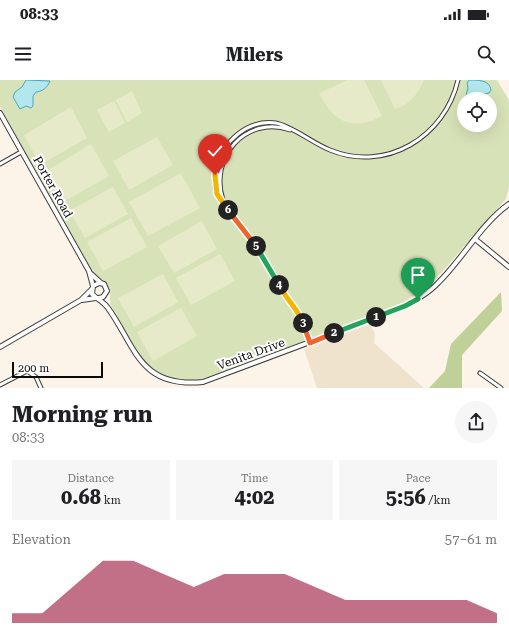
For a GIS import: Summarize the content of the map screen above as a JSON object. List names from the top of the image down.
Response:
{
  "streets": {
    "street": ["Porter Road", "Venita Drive"]
  },
  "crossings": [
    ["Porter Road", "Venita Drive"]
  ],
  "scale_bar": "200 m",
  "page": {
    "status": "08:33",
    "header": "Milers",
    "pins": [
      "6",
      "5",
      "4",
      "1",
      "3",
      "2"
    ],
    "scale": "200 m",
    "heading": ["Morning run", "08:33"],
    "stats": [
      ["Distance", "0.68 km"],
      ["Time", "4:02"],
      ["Pace", "5:56 /km"]
    ],
    "chart": ["Elevation", "57–61 m"]
  }
}
